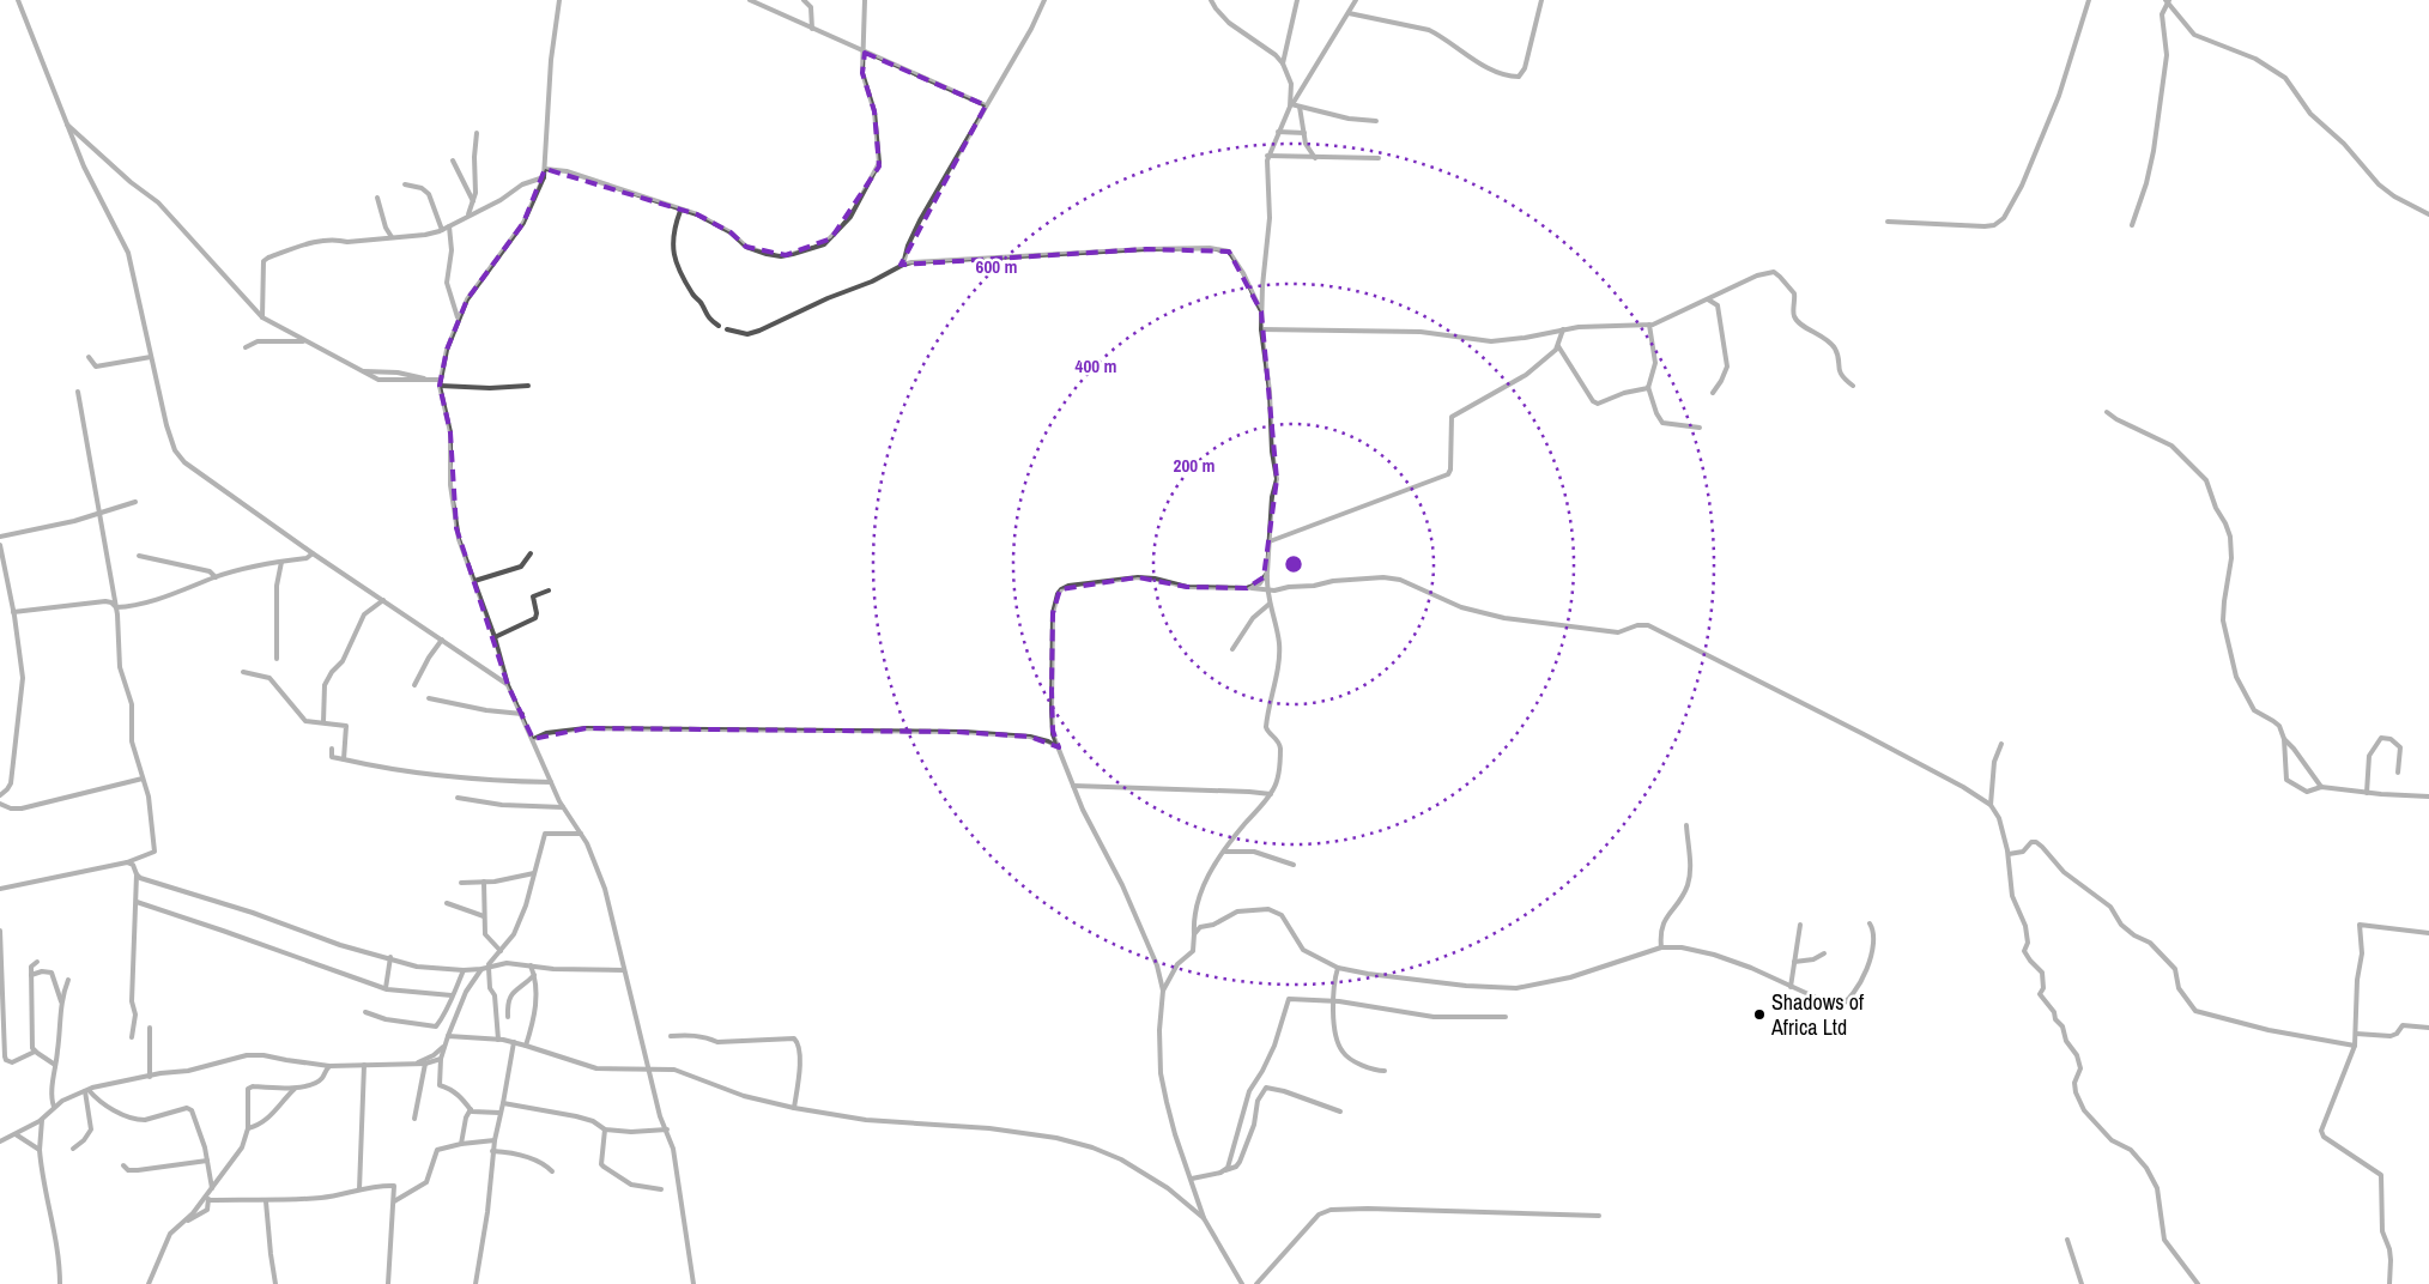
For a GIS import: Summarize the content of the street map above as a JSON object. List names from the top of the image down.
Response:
{
  "places": ["Shadows of Africa Ltd"],
  "rings": ["600 m", "400 m", "200 m"]
}
